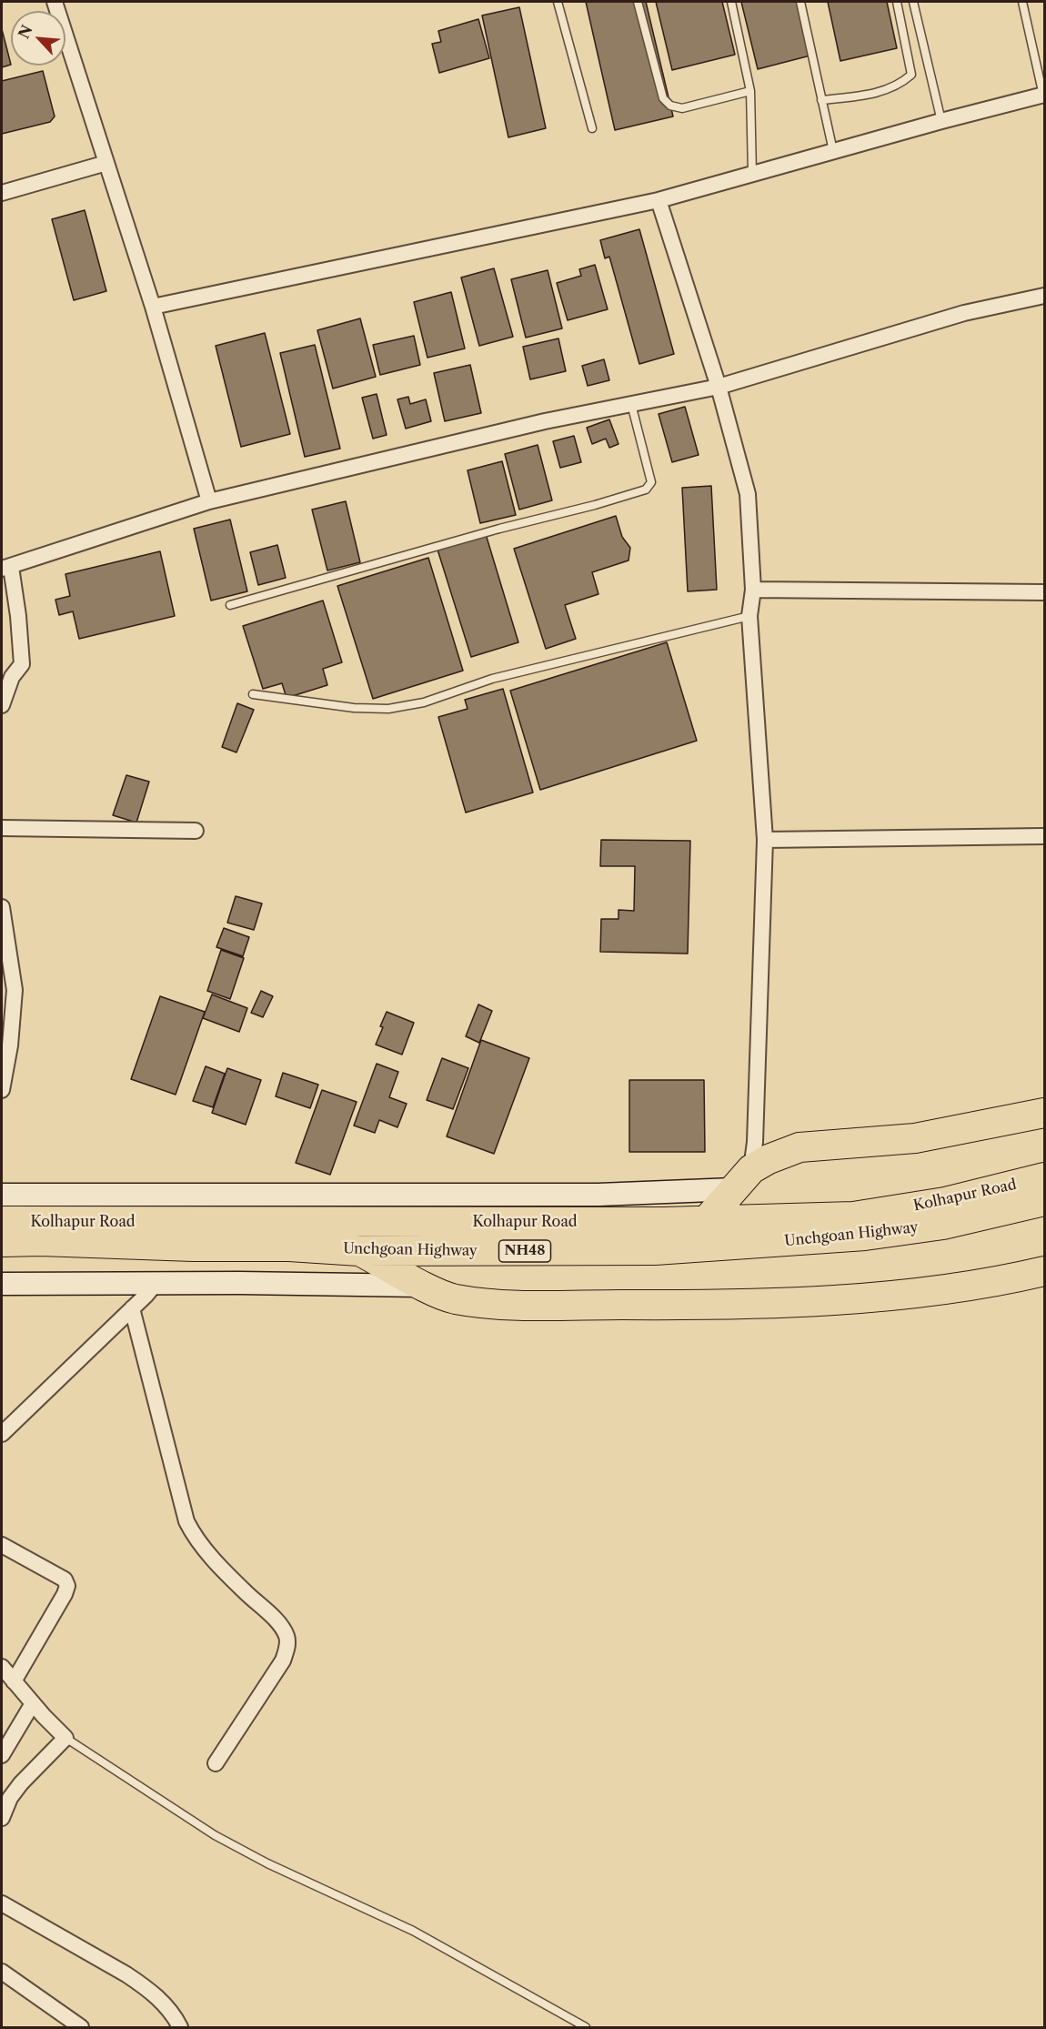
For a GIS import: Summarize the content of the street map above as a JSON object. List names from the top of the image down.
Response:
{
  "streets": {
    "highway": ["Kolhapur Road", "Unchgoan Highway", "NH48"]
  },
  "north": "top left"
}
